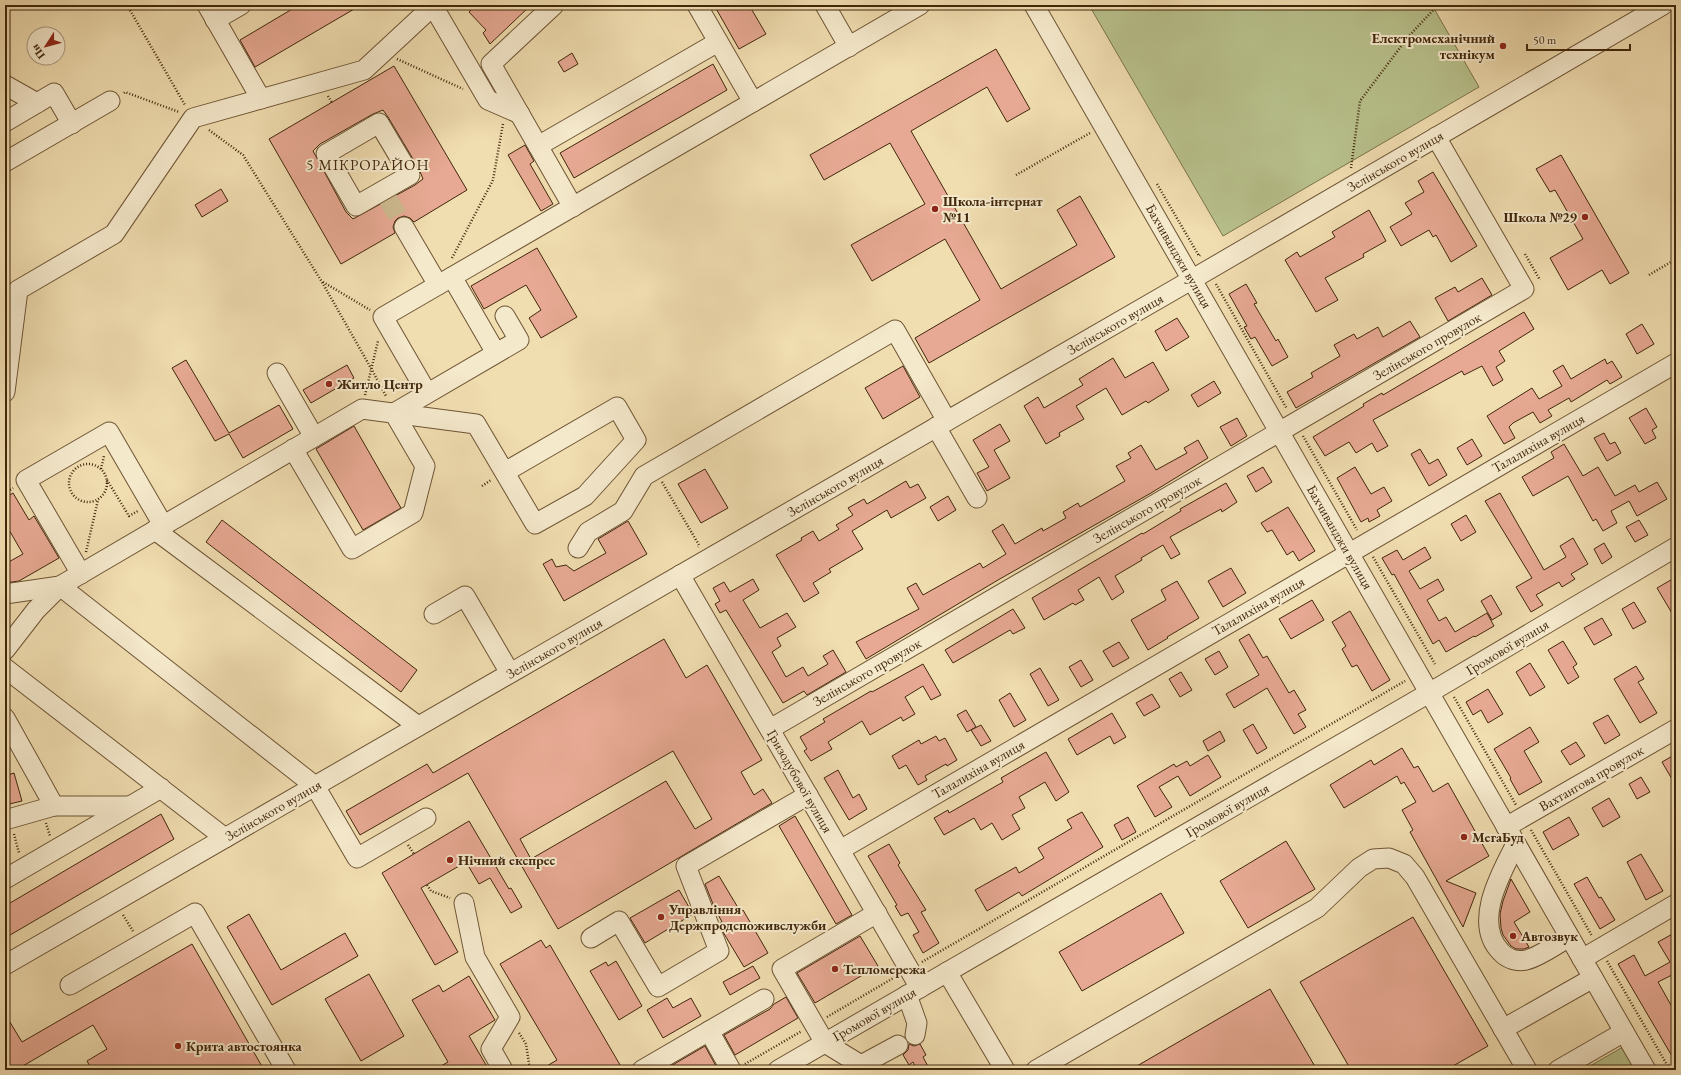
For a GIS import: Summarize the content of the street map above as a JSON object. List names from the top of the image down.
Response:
{
  "streets": {
    "street": [
      "Зелінського вулиця",
      "Бахчиванджи вулиця",
      "Зелінського провулок",
      "Талалихіна вулиця",
      "Громової вулиця",
      "Вахтангова провулок",
      "Гризодубової вулиця"
    ]
  },
  "crossings": [
    ["Зелінського вулиця", "Бахчиванджи вулиця"],
    ["Зелінського вулиця", "Гризодубової вулиця"],
    ["Бахчиванджи вулиця", "Зелінського провулок"],
    ["Бахчиванджи вулиця", "Талалихіна вулиця"],
    ["Бахчиванджи вулиця", "Громової вулиця"],
    ["Бахчиванджи вулиця", "Вахтангова провулок"],
    ["Зелінського провулок", "Гризодубової вулиця"],
    ["Талалихіна вулиця", "Гризодубової вулиця"],
    ["Громової вулиця", "Гризодубової вулиця"]
  ],
  "districts": ["5 МІКРОРАЙОН"],
  "places": [
    "Електромеханічний технікум",
    "Школа-інтернат №11",
    "Школа №29",
    "Житло Центр",
    "МегаБуд",
    "Нічний експрес",
    "Управління Держпродспоживслужби",
    "Автозвук",
    "Тепломережа",
    "Крита автостоянка"
  ],
  "scale_bar": "50 m",
  "north": "bottom left"
}
